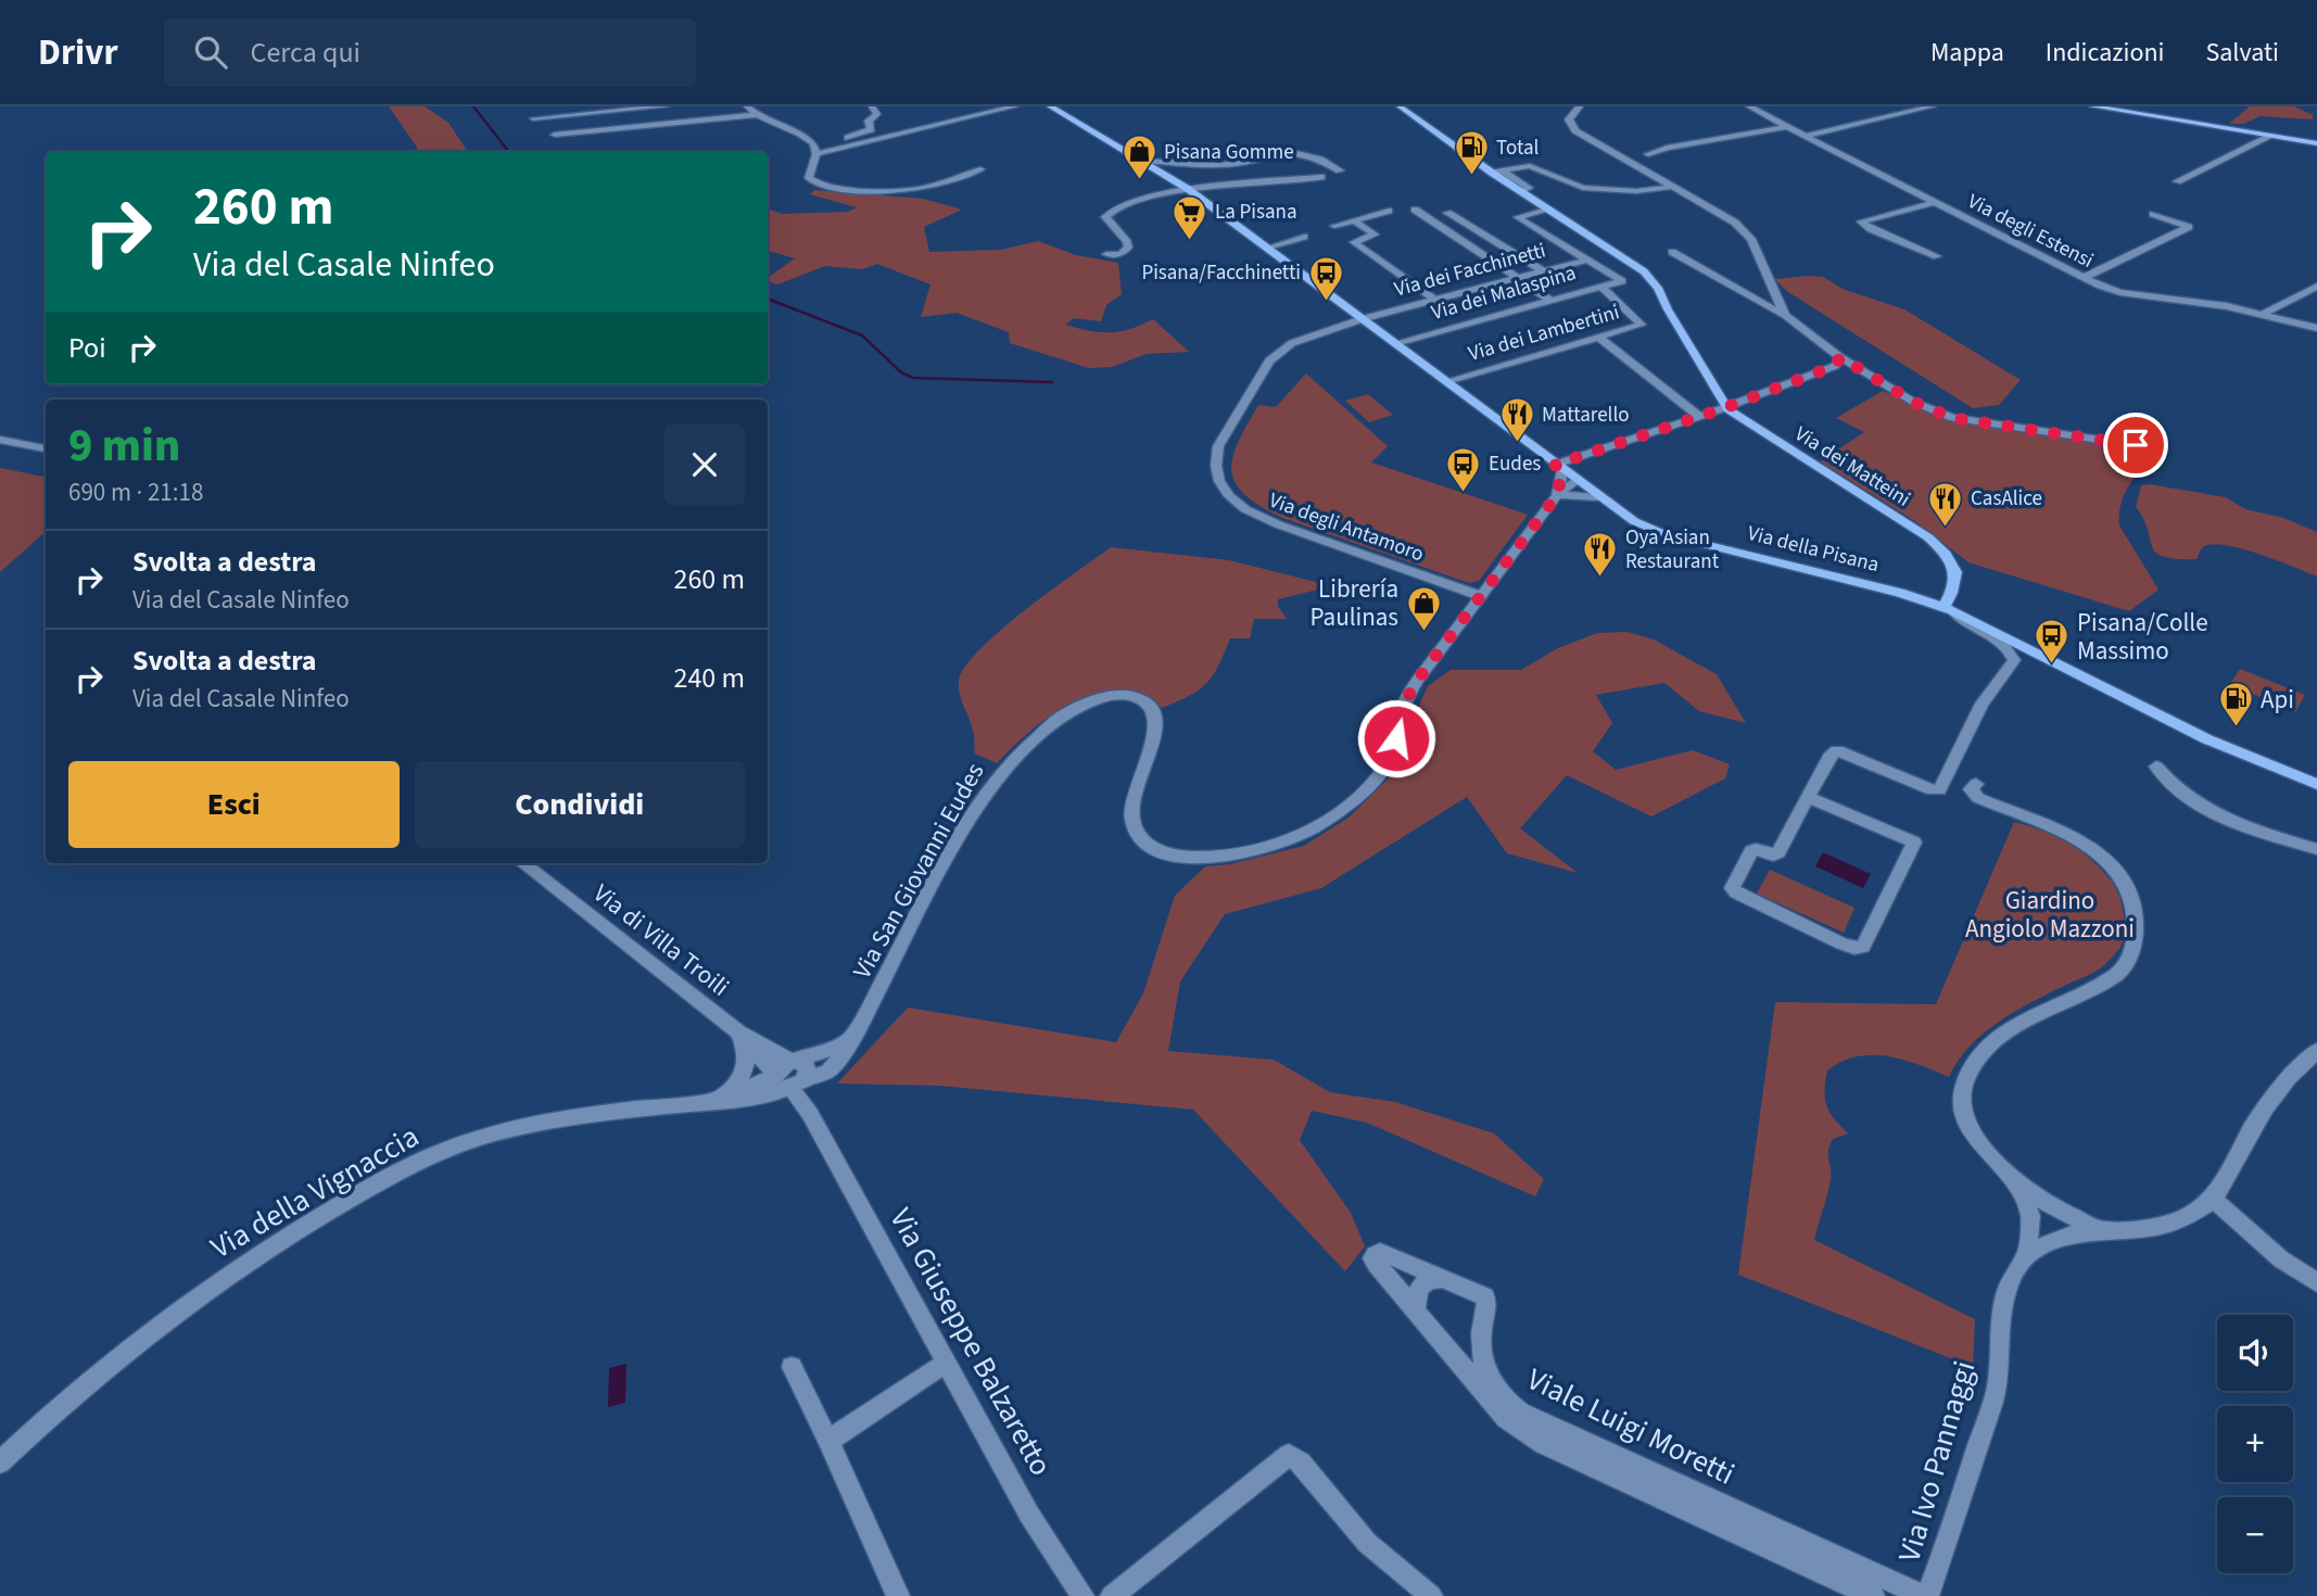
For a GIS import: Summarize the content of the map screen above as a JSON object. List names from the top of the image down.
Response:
{
  "streets": {
    "main road": ["Via dei Matteini", "Via della Pisana"],
    "street": [
      "Via degli Estensi",
      "Via dei Facchinetti",
      "Via dei Malaspina",
      "Via dei Lambertini",
      "Via degli Antamoro",
      "Via San Giovanni Eudes",
      "Via di Villa Troili",
      "Via della Vignaccia",
      "Via Giuseppe Balzaretto",
      "Viale Luigi Moretti",
      "Via Ivo Pannaggi"
    ]
  },
  "crossings": [
    ["Via dei Facchinetti", "Via dei Malaspina"],
    ["Via dei Facchinetti", "Via degli Antamoro"],
    ["Via dei Facchinetti", "Via della Pisana"],
    ["Via dei Malaspina", "Via dei Lambertini"],
    ["Via dei Malaspina", "Via della Pisana"],
    ["Via dei Lambertini", "Via della Pisana"],
    ["Via dei Matteini", "Via della Pisana"],
    ["Via degli Antamoro", "Via della Pisana"],
    ["Via degli Antamoro", "Via San Giovanni Eudes"],
    ["Via della Pisana", "Via San Giovanni Eudes"],
    ["Via San Giovanni Eudes", "Via di Villa Troili"],
    ["Via San Giovanni Eudes", "Via della Vignaccia"],
    ["Via San Giovanni Eudes", "Via Giuseppe Balzaretto"],
    ["Via di Villa Troili", "Via della Vignaccia"],
    ["Via di Villa Troili", "Via Giuseppe Balzaretto"],
    ["Via della Vignaccia", "Via Giuseppe Balzaretto"],
    ["Viale Luigi Moretti", "Via Ivo Pannaggi"]
  ],
  "parks": ["Giardino Angiolo Mazzoni"],
  "places": {
    "fuel station": ["Total", "Api"],
    "shop": ["Pisana Gomme", "Librería Paulinas"],
    "supermarket": ["La Pisana"],
    "bus stop": ["Pisana/Facchinetti", "Eudes", "Pisana/Colle Massimo"],
    "restaurant": ["Mattarello", "CasAlice", "Oya Asian Restaurant"]
  },
  "page": {
    "header": "Drivr",
    "search": "Cerca qui",
    "nav": ["Mappa", "Indicazioni", "Salvati"],
    "turn": ["260 m", "Via del Casale Ninfeo"],
    "then": "Poi",
    "heading": ["9 min", "690 m · 21:18"],
    "list": [
      {
        "name": "Svolta a destra",
        "note": "Via del Casale Ninfeo",
        "value": "260 m"
      },
      {
        "name": "Svolta a destra",
        "note": "Via del Casale Ninfeo",
        "value": "240 m"
      }
    ],
    "buttons": ["Esci", "Condividi"],
    "map_buttons": ["+", "−"]
  }
}
